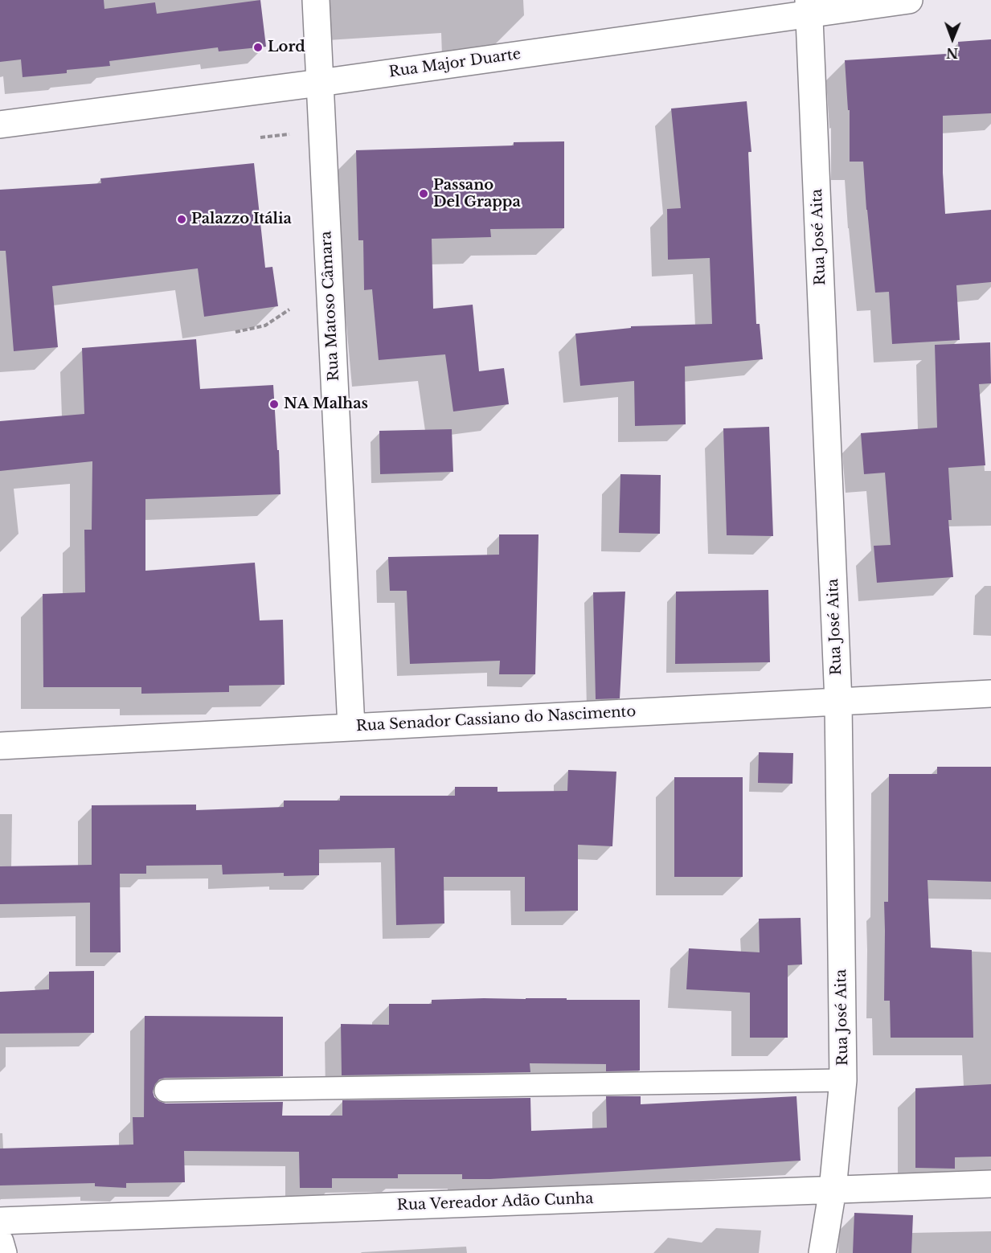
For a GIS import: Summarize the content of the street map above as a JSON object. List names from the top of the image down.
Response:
{
  "streets": {
    "street": [
      "Rua Major Duarte",
      "Rua José Aita",
      "Rua Matoso Câmara",
      "Rua Senador Cassiano do Nascimento",
      "Rua Vereador Adão Cunha"
    ]
  },
  "crossings": [
    ["Rua Major Duarte", "Rua José Aita"],
    ["Rua Major Duarte", "Rua Matoso Câmara"],
    ["Rua José Aita", "Rua Senador Cassiano do Nascimento"],
    ["Rua José Aita", "Rua Vereador Adão Cunha"],
    ["Rua Matoso Câmara", "Rua Senador Cassiano do Nascimento"]
  ],
  "places": [
    "Lord",
    "Passano Del Grappa",
    "Palazzo Itália",
    "NA Malhas"
  ],
  "north": "bottom"
}
